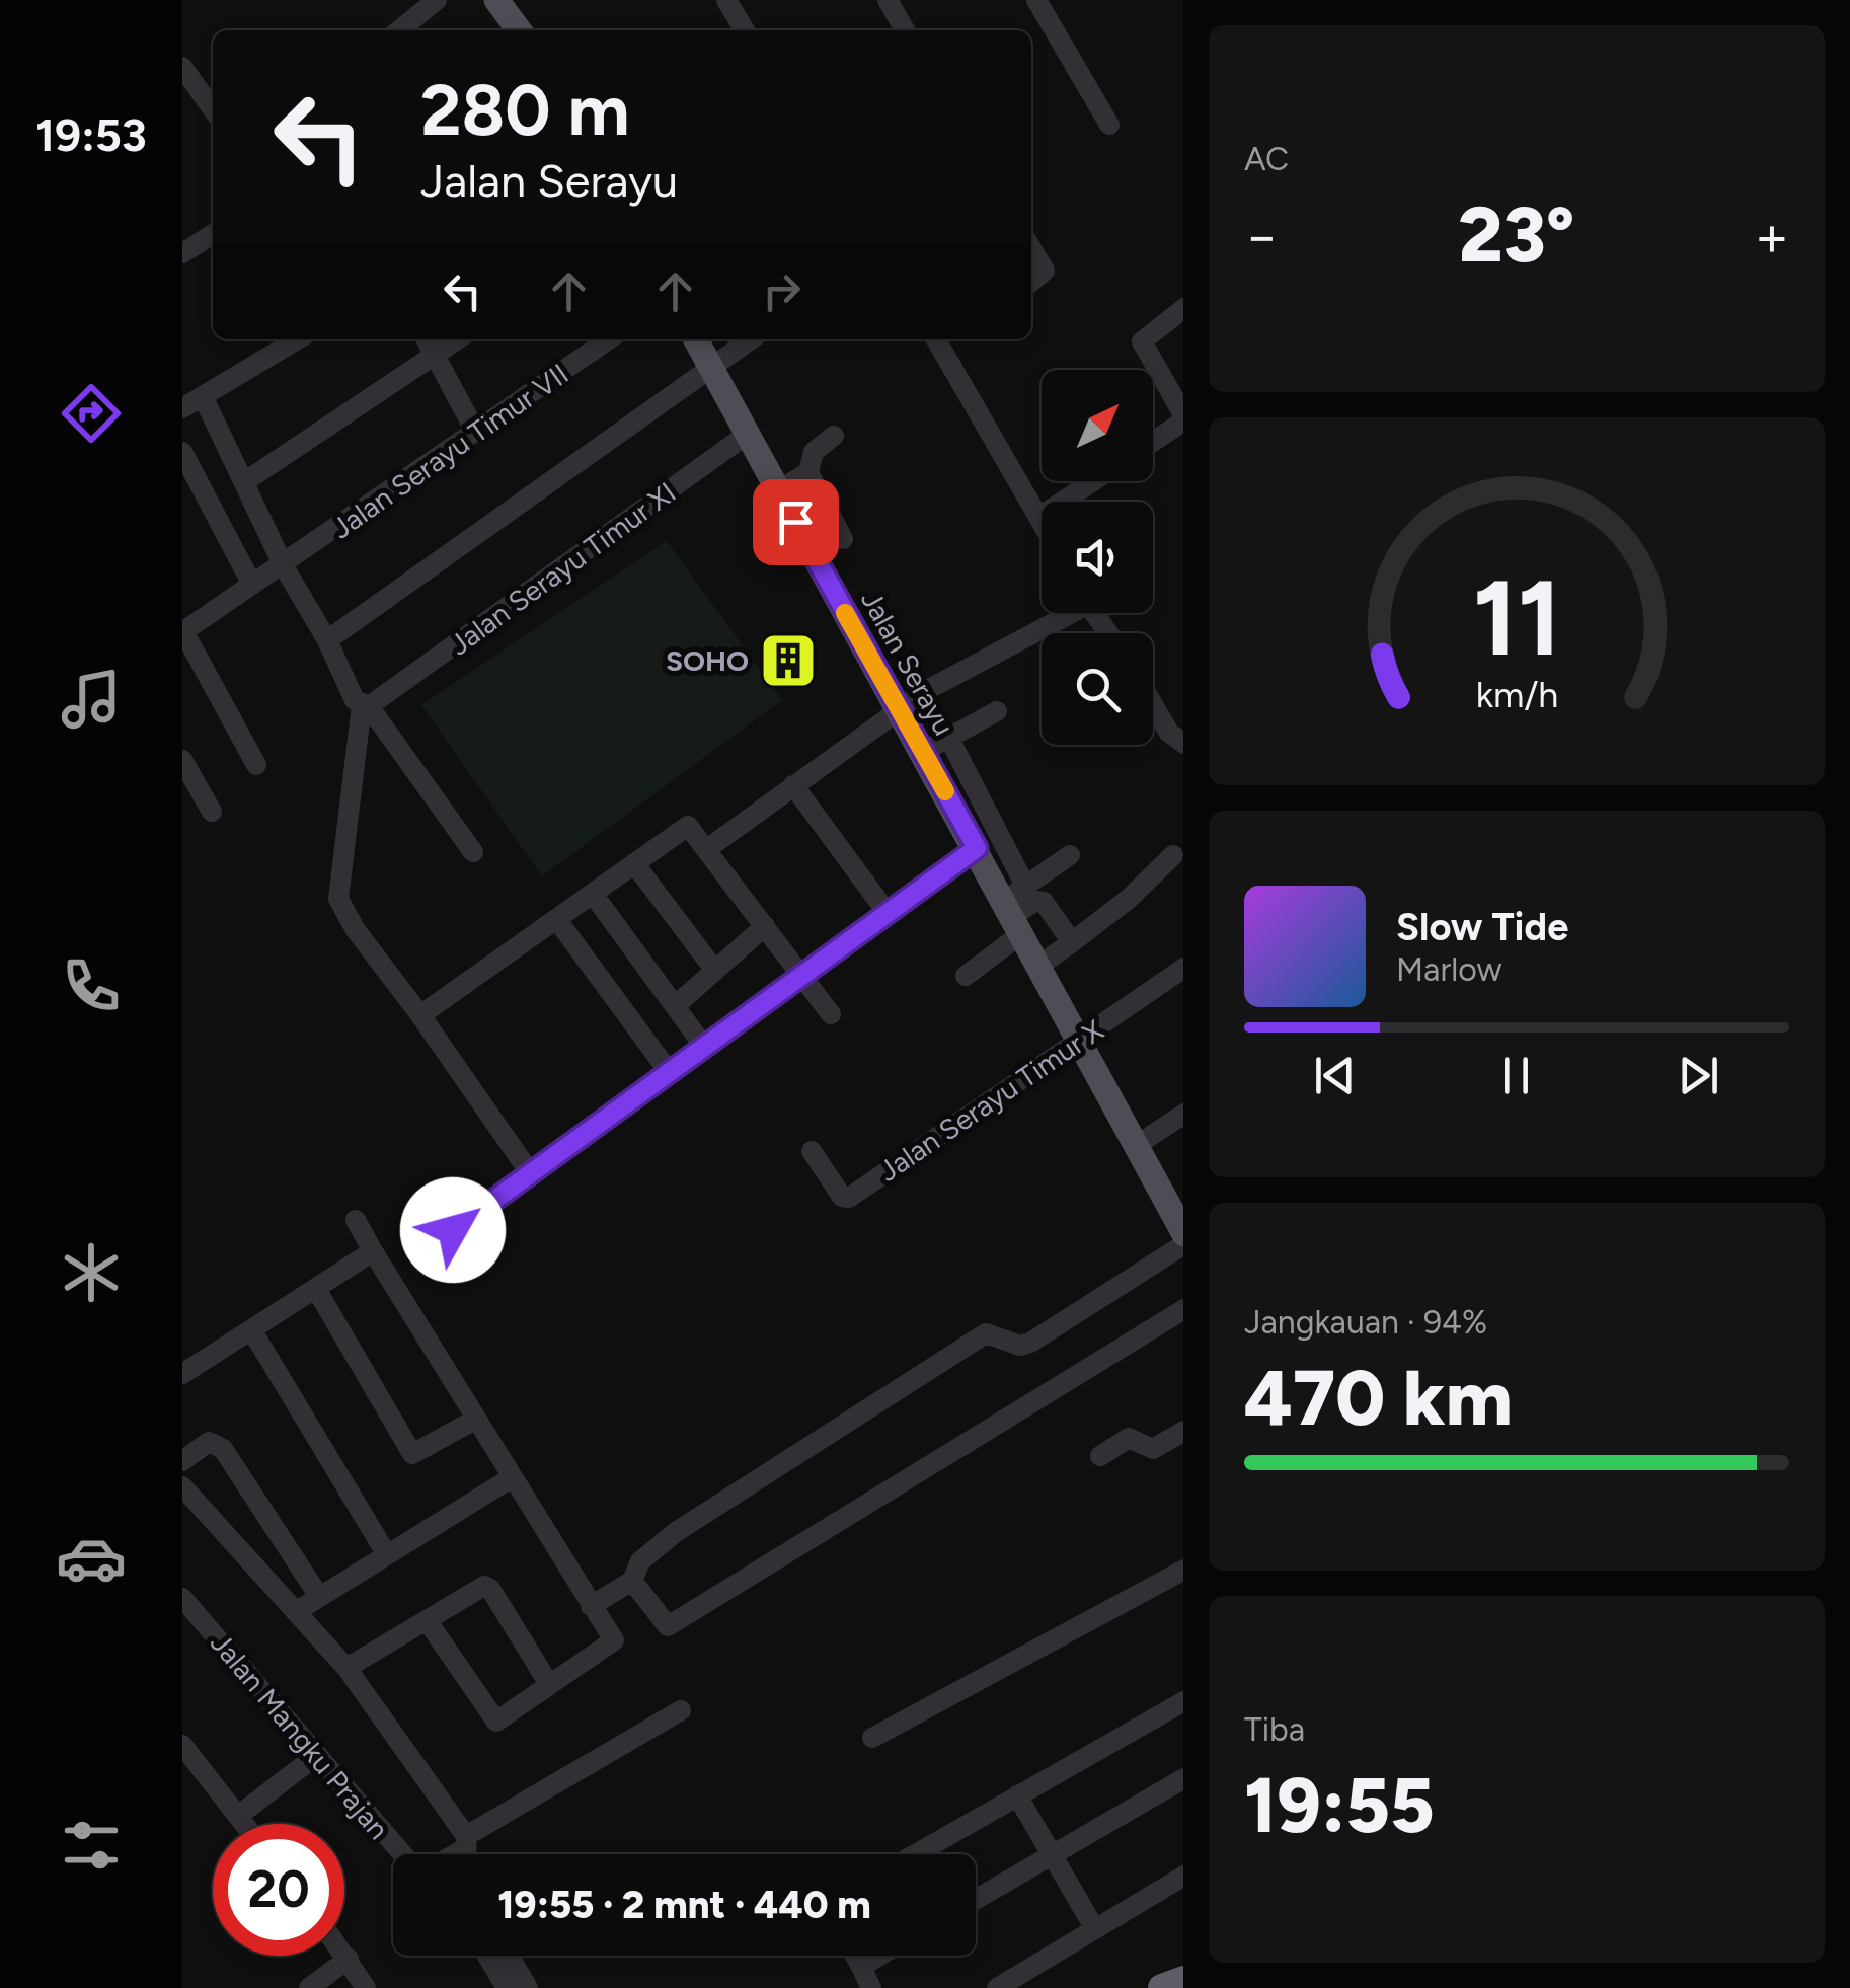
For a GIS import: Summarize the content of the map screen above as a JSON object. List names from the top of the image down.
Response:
{
  "streets": {
    "main road": ["Jalan Serayu"],
    "street": [
      "Jalan Serayu Timur VII",
      "Jalan Serayu Timur XI",
      "Jalan Serayu Timur X",
      "Jalan Mangku Prajan"
    ]
  },
  "crossings": [
    ["Jalan Serayu Timur XI", "Jalan Serayu"],
    ["Jalan Serayu", "Jalan Serayu Timur X"]
  ],
  "places": {
    "building": ["SOHO"]
  },
  "north": "top right",
  "page": {
    "tabs": "19:53",
    "tile": [
      "AC",
      ["Jangkauan · 94%", "470 km"],
      ["Tiba", "19:55"]
    ],
    "turn": ["280 m", "Jalan Serayu"],
    "heat": ["−", "23°", "+"],
    "song": ["Slow Tide", "Marlow"],
    "limit": "20",
    "trip": "19:55 · 2 mnt · 440 m",
    "gauge": ["11", "km/h"]
  }
}
